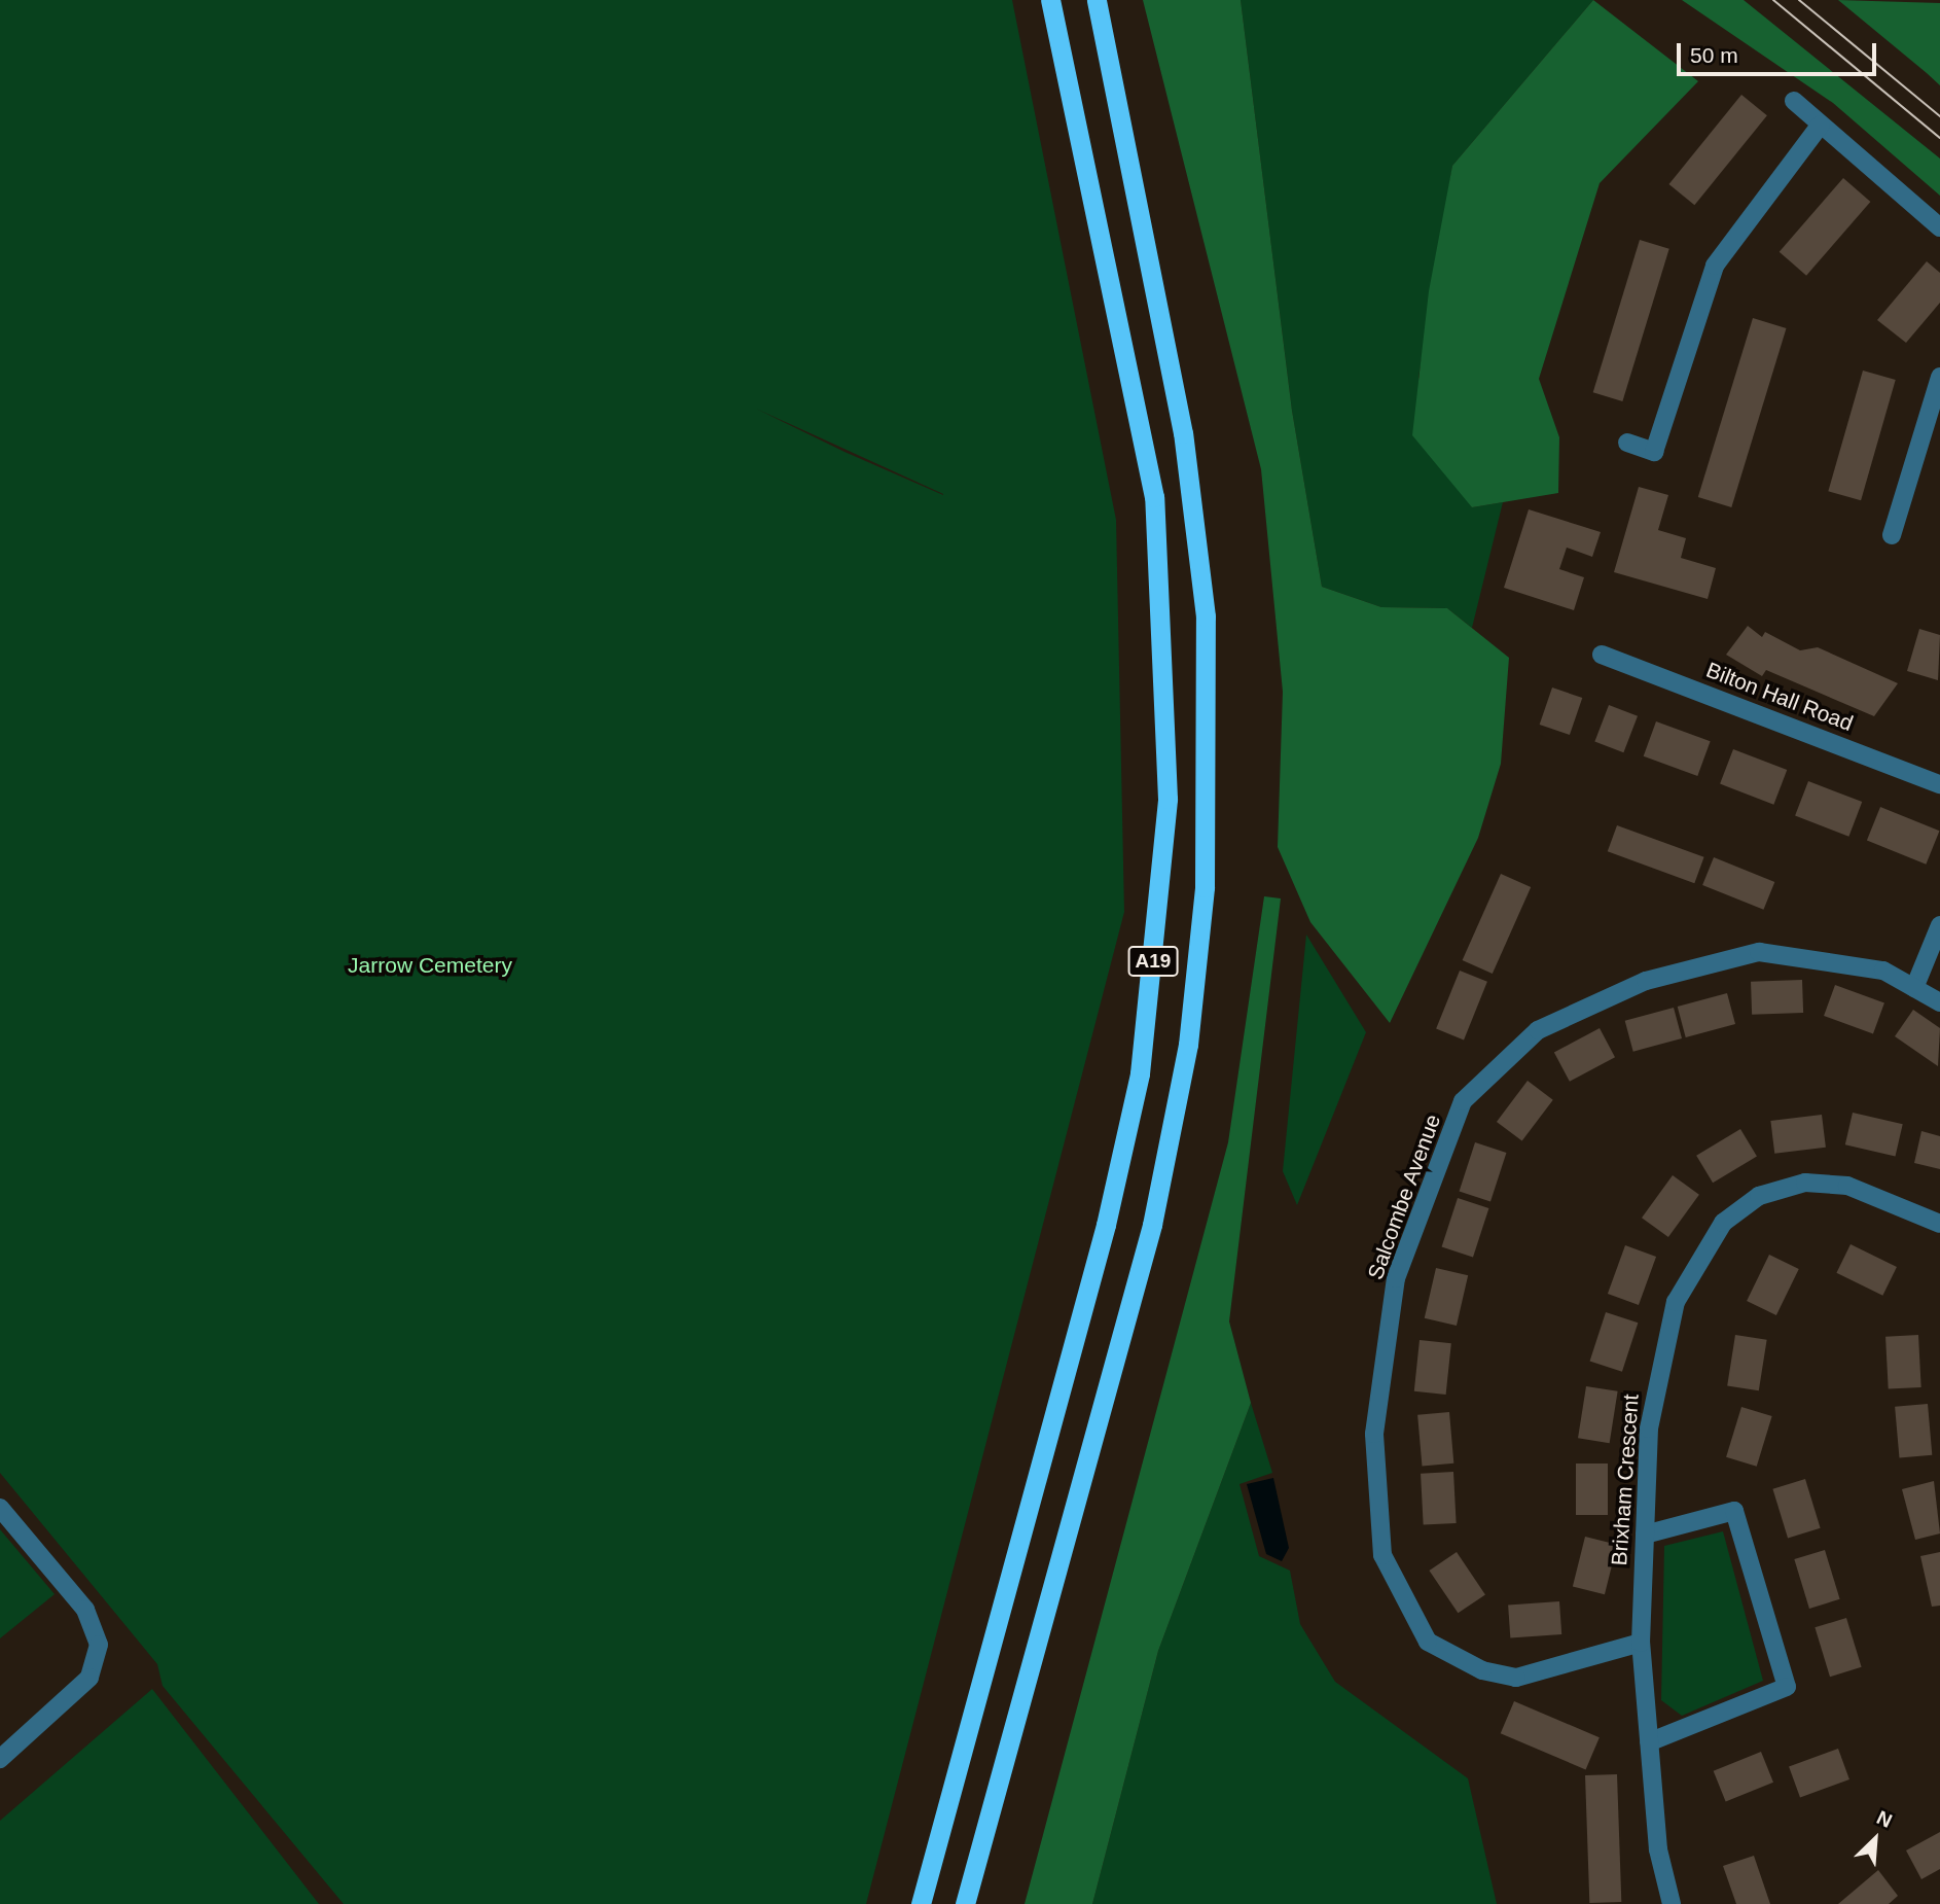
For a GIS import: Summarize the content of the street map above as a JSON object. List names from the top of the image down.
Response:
{
  "streets": {
    "highway": ["A19"],
    "street": ["Bilton Hall Road", "Salcombe Avenue", "Brixham Crescent"]
  },
  "crossings": [
    ["Salcombe Avenue", "Brixham Crescent"]
  ],
  "parks": ["Jarrow Cemetery"],
  "scale_bar": "50 m",
  "north": "top right"
}
